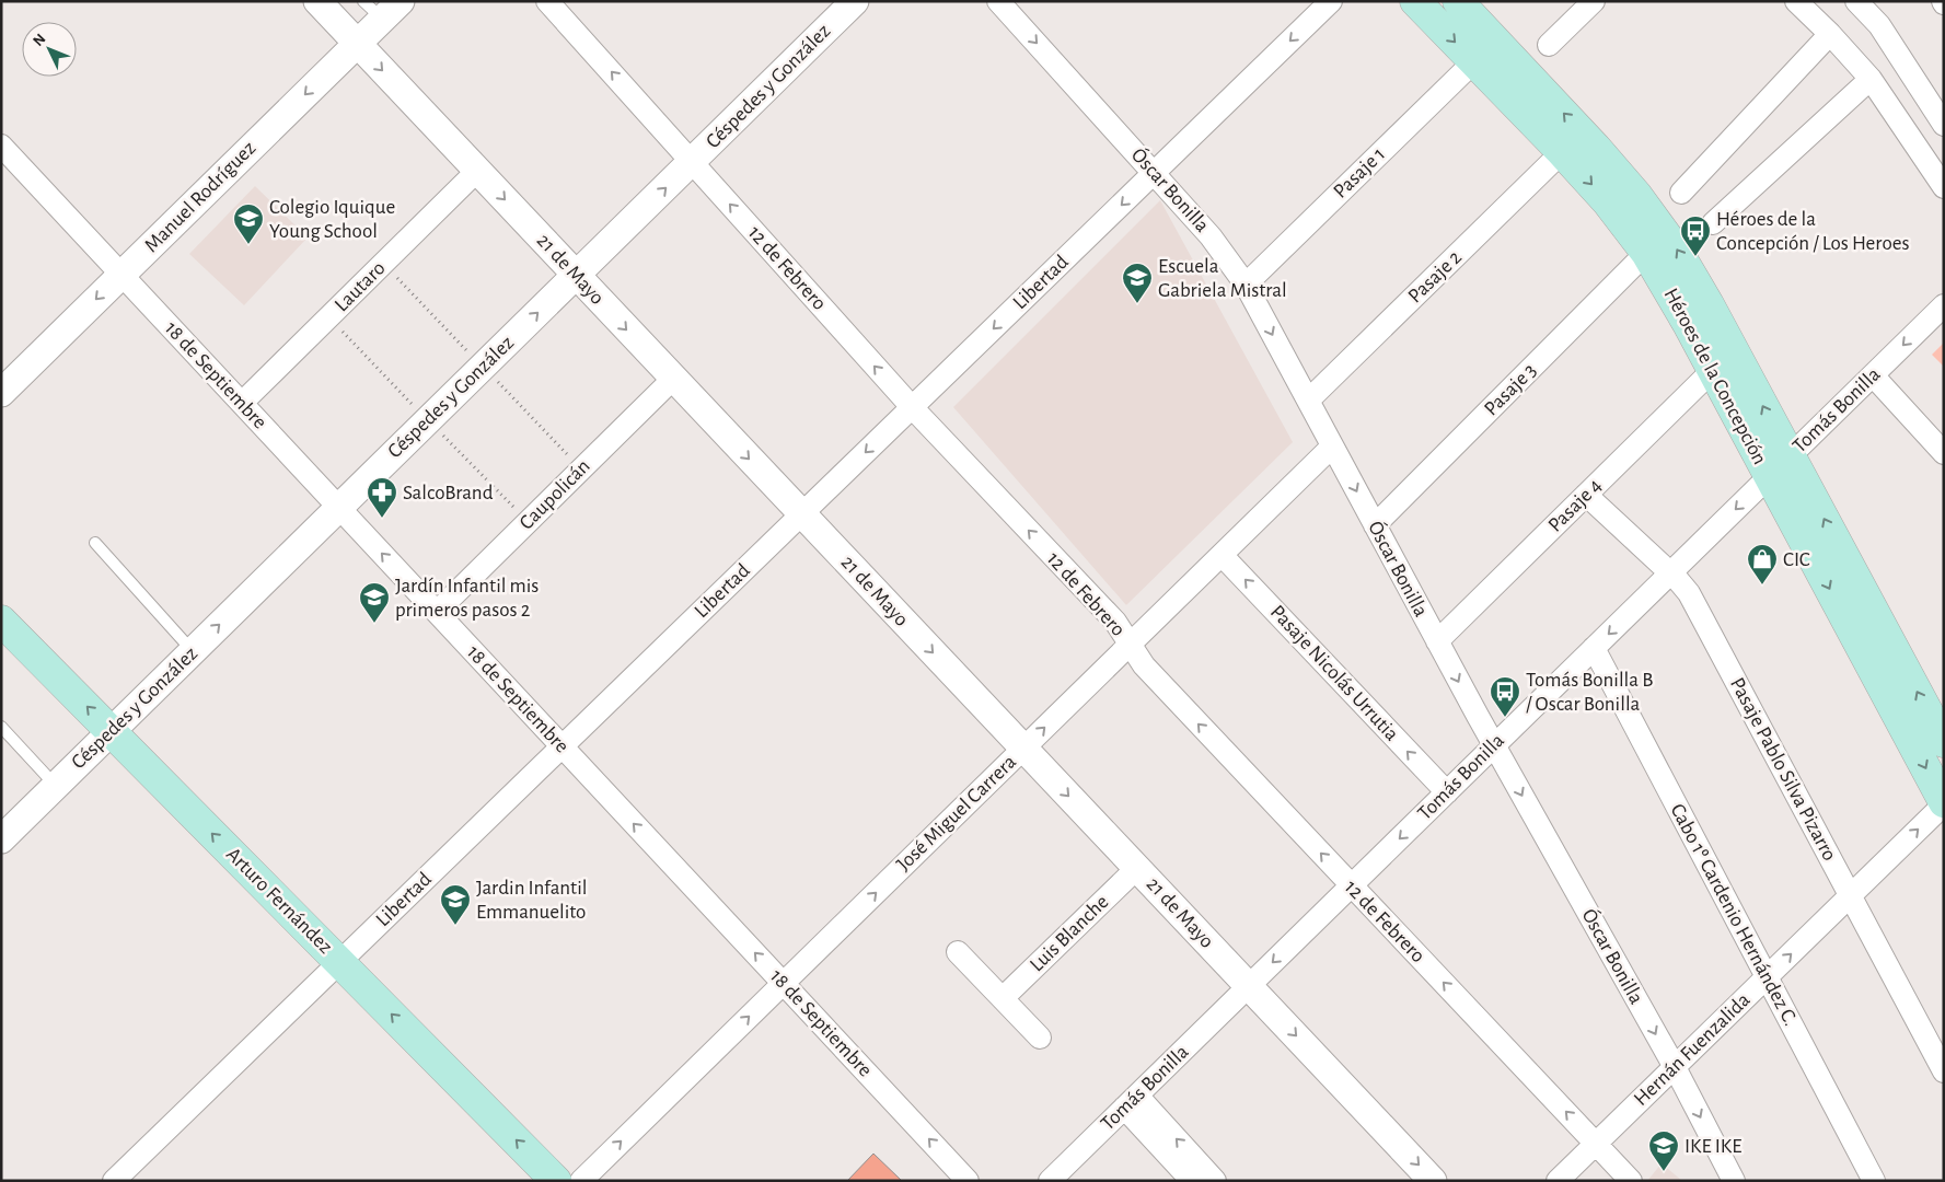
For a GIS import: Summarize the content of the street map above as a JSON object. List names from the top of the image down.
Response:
{
  "streets": {
    "main road": ["Héroes de la Concepción", "Arturo Fernández"],
    "street": [
      "Céspedes y González",
      "Pasaje 1",
      "Óscar Bonilla",
      "Manuel Rodríguez",
      "12 de Febrero",
      "21 de Mayo",
      "Pasaje 2",
      "Libertad",
      "Lautaro",
      "18 de Septiembre",
      "Pasaje 3",
      "Tomás Bonilla",
      "Caupolicán",
      "Pasaje 4",
      "Pasaje Nicolás Urrutia",
      "Pasaje Pablo Silva Pizarro",
      "José Miguel Carrera",
      "Cabo 1º Cardenio Hernández C.",
      "Luis Blanche",
      "Hernán Fuenzalida"
    ]
  },
  "crossings": [
    ["Céspedes y González", "12 de Febrero"],
    ["Céspedes y González", "21 de Mayo"],
    ["Céspedes y González", "18 de Septiembre"],
    ["Céspedes y González", "Arturo Fernández"],
    ["Pasaje 1", "Óscar Bonilla"],
    ["Pasaje 1", "Héroes de la Concepción"],
    ["Óscar Bonilla", "Pasaje 2"],
    ["Óscar Bonilla", "Libertad"],
    ["Óscar Bonilla", "Pasaje 3"],
    ["Óscar Bonilla", "Tomás Bonilla"],
    ["Óscar Bonilla", "Pasaje 4"],
    ["Óscar Bonilla", "José Miguel Carrera"],
    ["Óscar Bonilla", "Hernán Fuenzalida"],
    ["Manuel Rodríguez", "21 de Mayo"],
    ["Manuel Rodríguez", "18 de Septiembre"],
    ["12 de Febrero", "Libertad"],
    ["12 de Febrero", "Tomás Bonilla"],
    ["12 de Febrero", "José Miguel Carrera"],
    ["12 de Febrero", "Hernán Fuenzalida"],
    ["21 de Mayo", "Libertad"],
    ["21 de Mayo", "Lautaro"],
    ["21 de Mayo", "Tomás Bonilla"],
    ["21 de Mayo", "Caupolicán"],
    ["21 de Mayo", "José Miguel Carrera"],
    ["21 de Mayo", "Luis Blanche"],
    ["Pasaje 2", "Héroes de la Concepción"],
    ["Libertad", "18 de Septiembre"],
    ["Libertad", "Arturo Fernández"],
    ["Lautaro", "18 de Septiembre"],
    ["18 de Septiembre", "Caupolicán"],
    ["18 de Septiembre", "José Miguel Carrera"],
    ["Héroes de la Concepción", "Pasaje 3"],
    ["Héroes de la Concepción", "Tomás Bonilla"],
    ["Héroes de la Concepción", "Pasaje 4"],
    ["Héroes de la Concepción", "Hernán Fuenzalida"],
    ["Tomás Bonilla", "Pasaje Nicolás Urrutia"],
    ["Tomás Bonilla", "Pasaje Pablo Silva Pizarro"],
    ["Tomás Bonilla", "Cabo 1º Cardenio Hernández C."],
    ["Pasaje 4", "Pasaje Pablo Silva Pizarro"],
    ["Pasaje Nicolás Urrutia", "José Miguel Carrera"],
    ["Pasaje Pablo Silva Pizarro", "Hernán Fuenzalida"],
    ["Cabo 1º Cardenio Hernández C.", "Hernán Fuenzalida"]
  ],
  "one_way": [
    "Céspedes y González",
    "Óscar Bonilla",
    "Manuel Rodríguez",
    "12 de Febrero",
    "21 de Mayo",
    "Libertad",
    "18 de Septiembre",
    "Tomás Bonilla",
    "Pasaje Nicolás Urrutia",
    "José Miguel Carrera",
    "Arturo Fernández",
    "Hernán Fuenzalida"
  ],
  "places": {
    "school or university": [
      "Colegio Iquique Young School",
      "Escuela Gabriela Mistral",
      "Jardín Infantil mis primeros pasos 2",
      "Jardin Infantil Emmanuelito",
      "IKE IKE"
    ],
    "bus stop": ["Héroes de la Concepción / Los Heroes", "Tomás Bonilla B / Oscar Bonilla"],
    "pharmacy": ["SalcoBrand"],
    "shop": ["CIC"]
  },
  "north": "top left"
}
